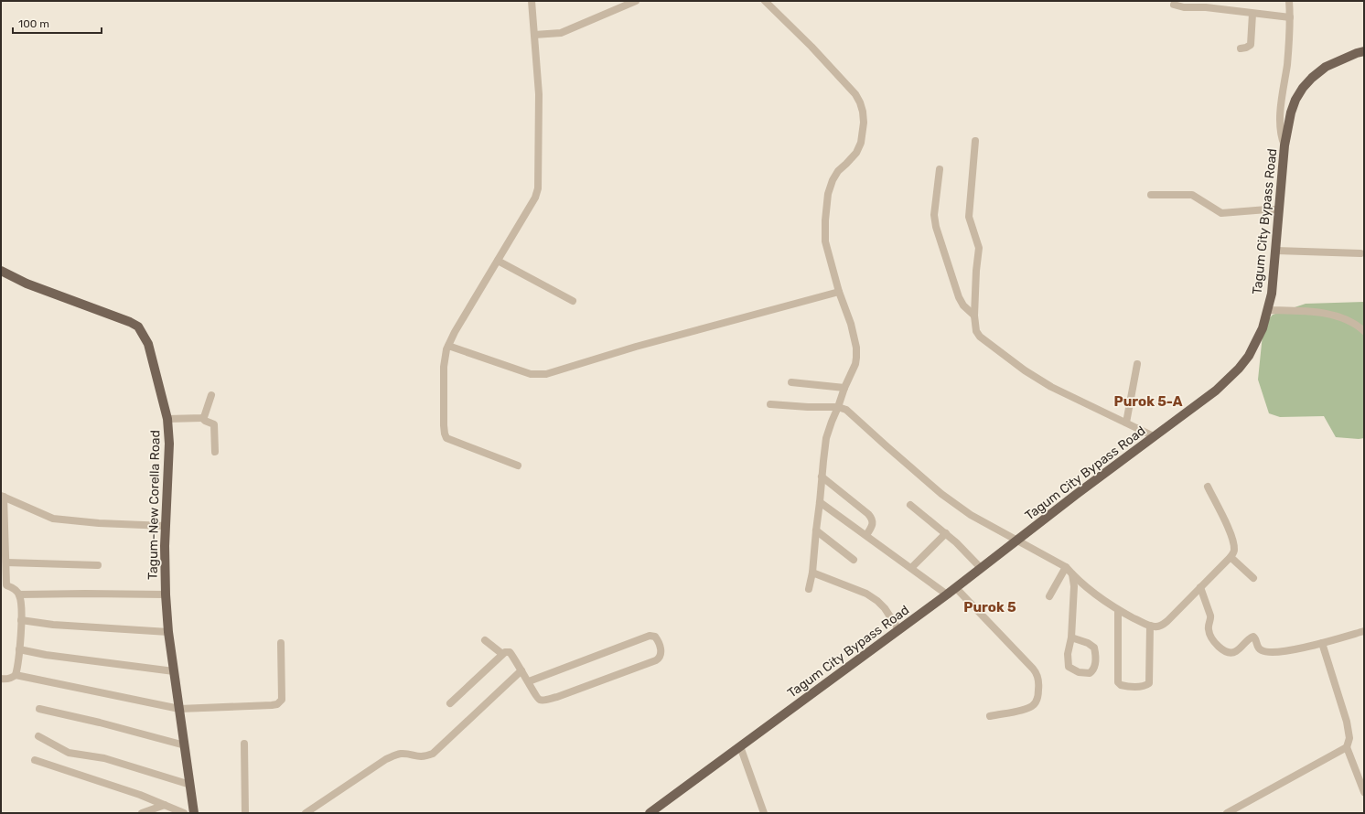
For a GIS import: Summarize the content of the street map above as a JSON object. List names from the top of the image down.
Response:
{
  "streets": {
    "main road": ["Tagum City Bypass Road", "Tagum-New Corella Road"]
  },
  "districts": ["Purok 5-A", "Purok 5"],
  "scale_bar": "100 m"
}
